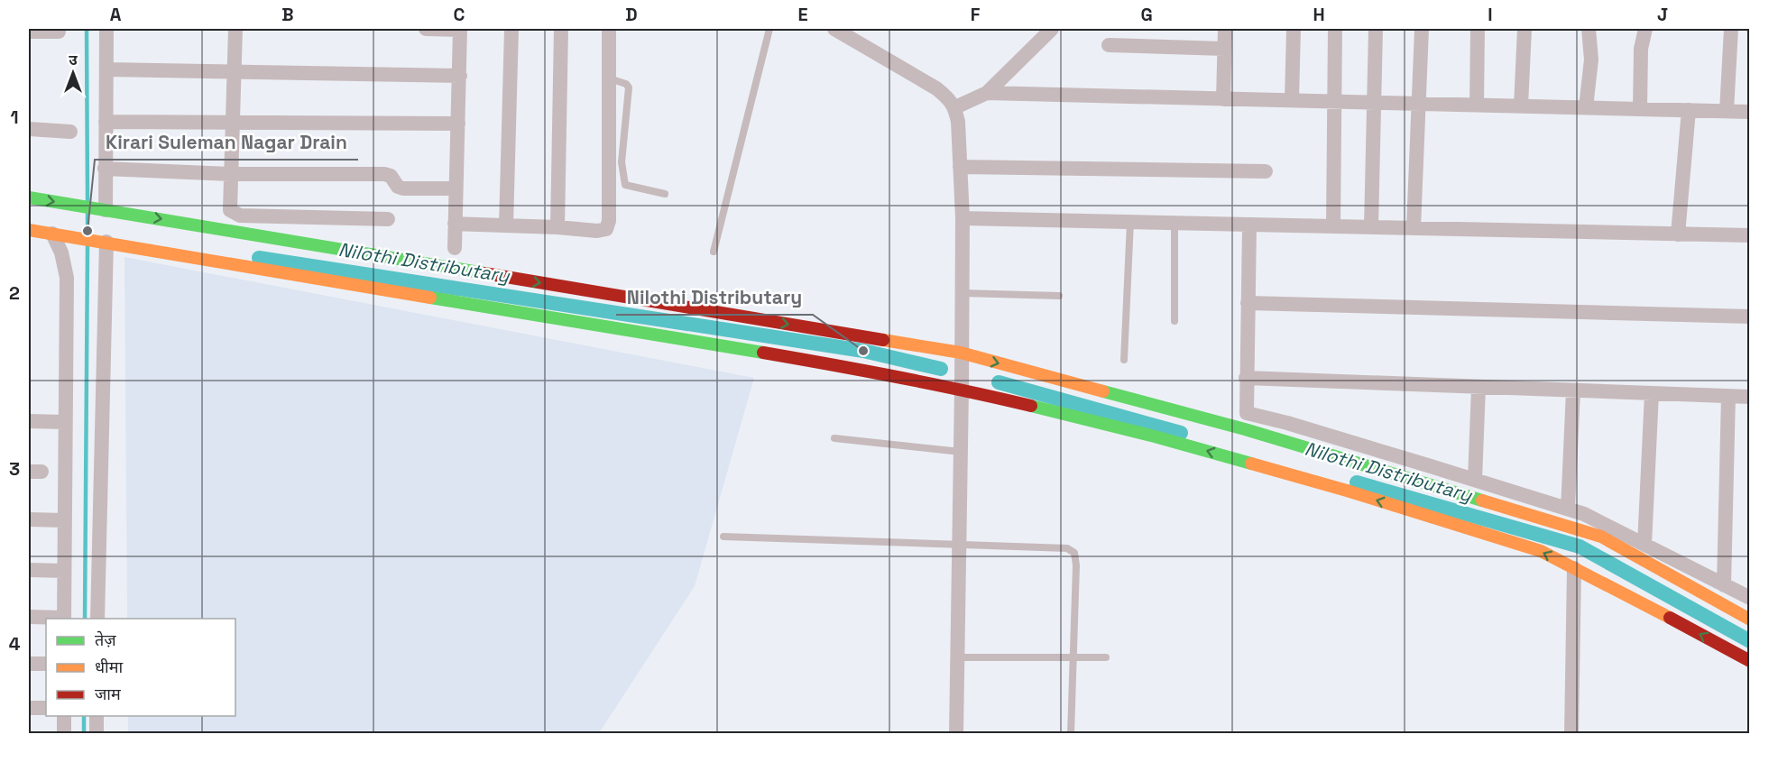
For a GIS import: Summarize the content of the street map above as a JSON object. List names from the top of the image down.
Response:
{
  "water": ["Nilothi Distributary"],
  "places": ["Kirari Suleman Nagar Drain", "Nilothi Distributary"],
  "legend": ["तेज़", "धीमा", "जाम"],
  "north": "top",
  "grid": {
    "columns": [
      "A",
      "B",
      "C",
      "D",
      "E",
      "F",
      "G",
      "H",
      "I",
      "J"
    ],
    "rows": [
      "1",
      "2",
      "3",
      "4"
    ]
  }
}
